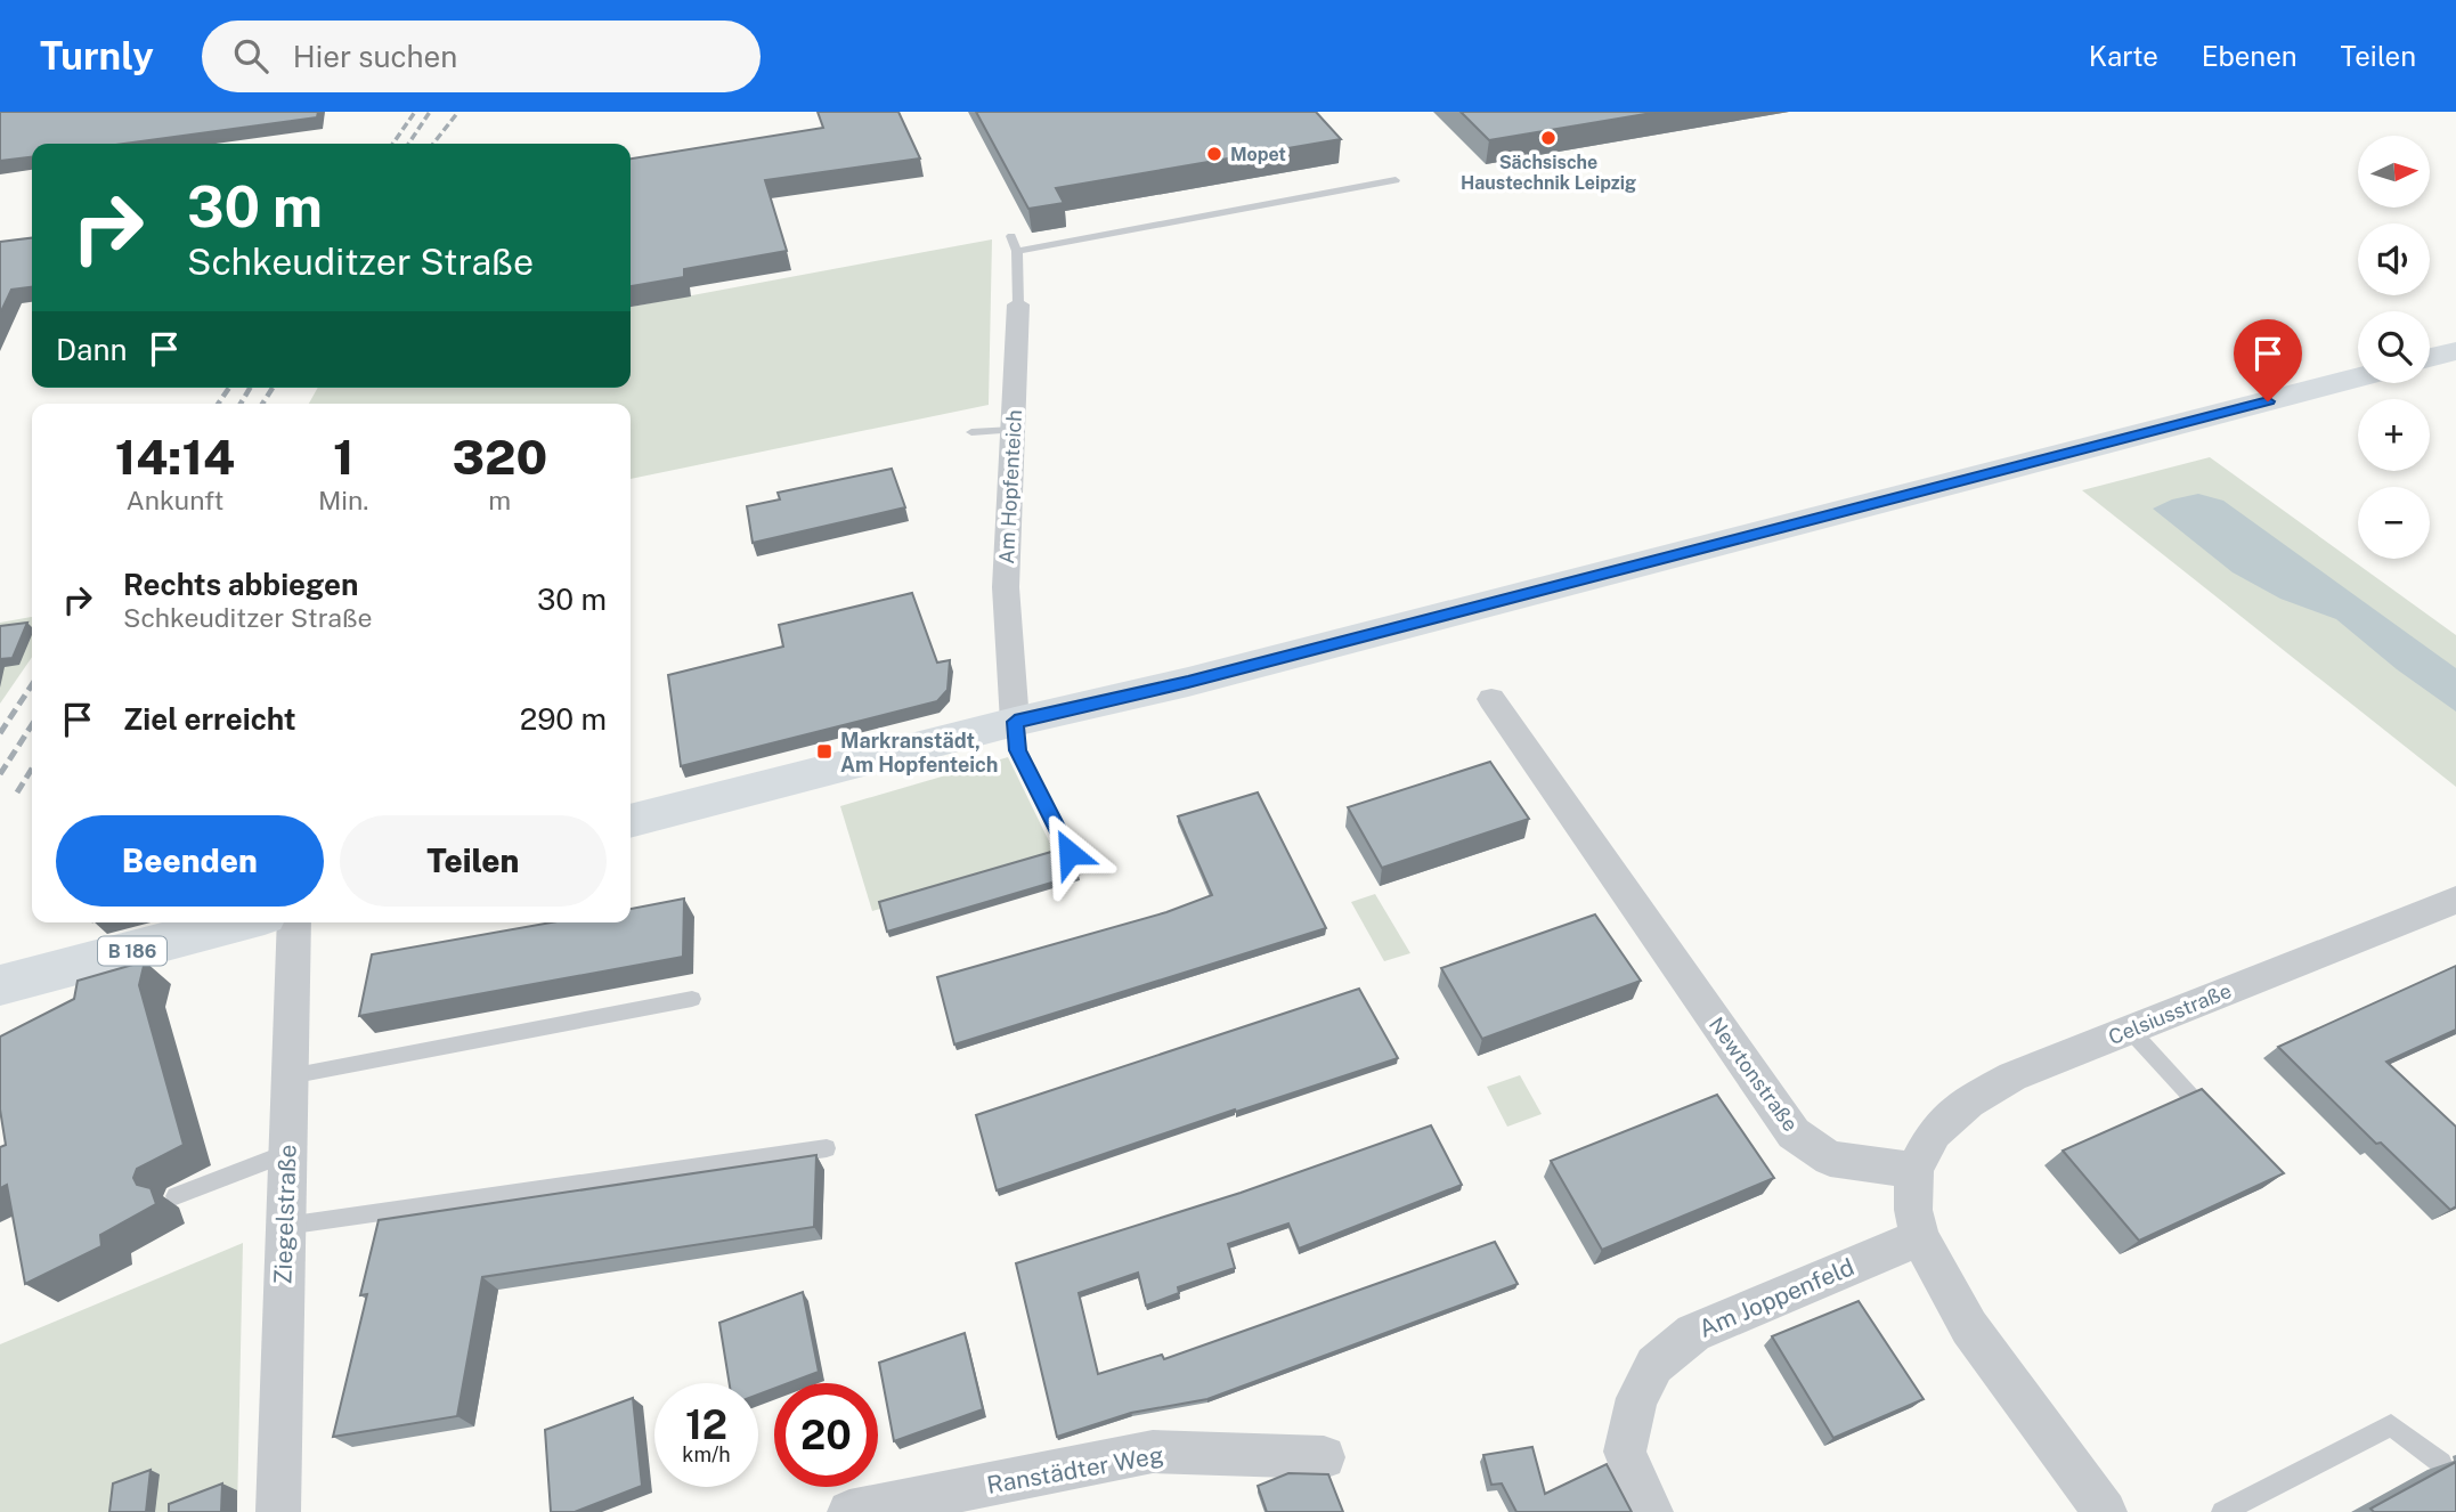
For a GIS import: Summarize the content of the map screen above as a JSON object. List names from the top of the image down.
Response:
{
  "streets": {
    "main road": ["B 186"],
    "street": [
      "Am Hopfenteich",
      "Celsiusstraße",
      "Newtonstraße",
      "Ziegelstraße",
      "Am Joppenfeld",
      "Ranstädter Weg"
    ]
  },
  "crossings": [
    ["Celsiusstraße", "Newtonstraße"]
  ],
  "places": {
    "other": ["Sächsische Haustechnik Leipzig", "Mopet"],
    "transit": ["Markranstädt, Am Hopfenteich"]
  },
  "north": "right",
  "page": {
    "header": "Turnly",
    "search": "Hier suchen",
    "nav": ["Karte", "Ebenen", "Teilen"],
    "map_buttons": ["+", "−"],
    "turn": ["30 m", "Schkeuditzer Straße"],
    "then": "Dann",
    "eta": [
      "14:14",
      "Ankunft",
      "1",
      "Min.",
      "320",
      "m"
    ],
    "list": [
      {
        "name": "Rechts abbiegen",
        "note": "Schkeuditzer Straße",
        "value": "30 m"
      },
      {
        "name": "Ziel erreicht",
        "value": "290 m"
      }
    ],
    "buttons": ["Beenden", "Teilen"],
    "speed": "12 km/h",
    "limit": "20"
  }
}
